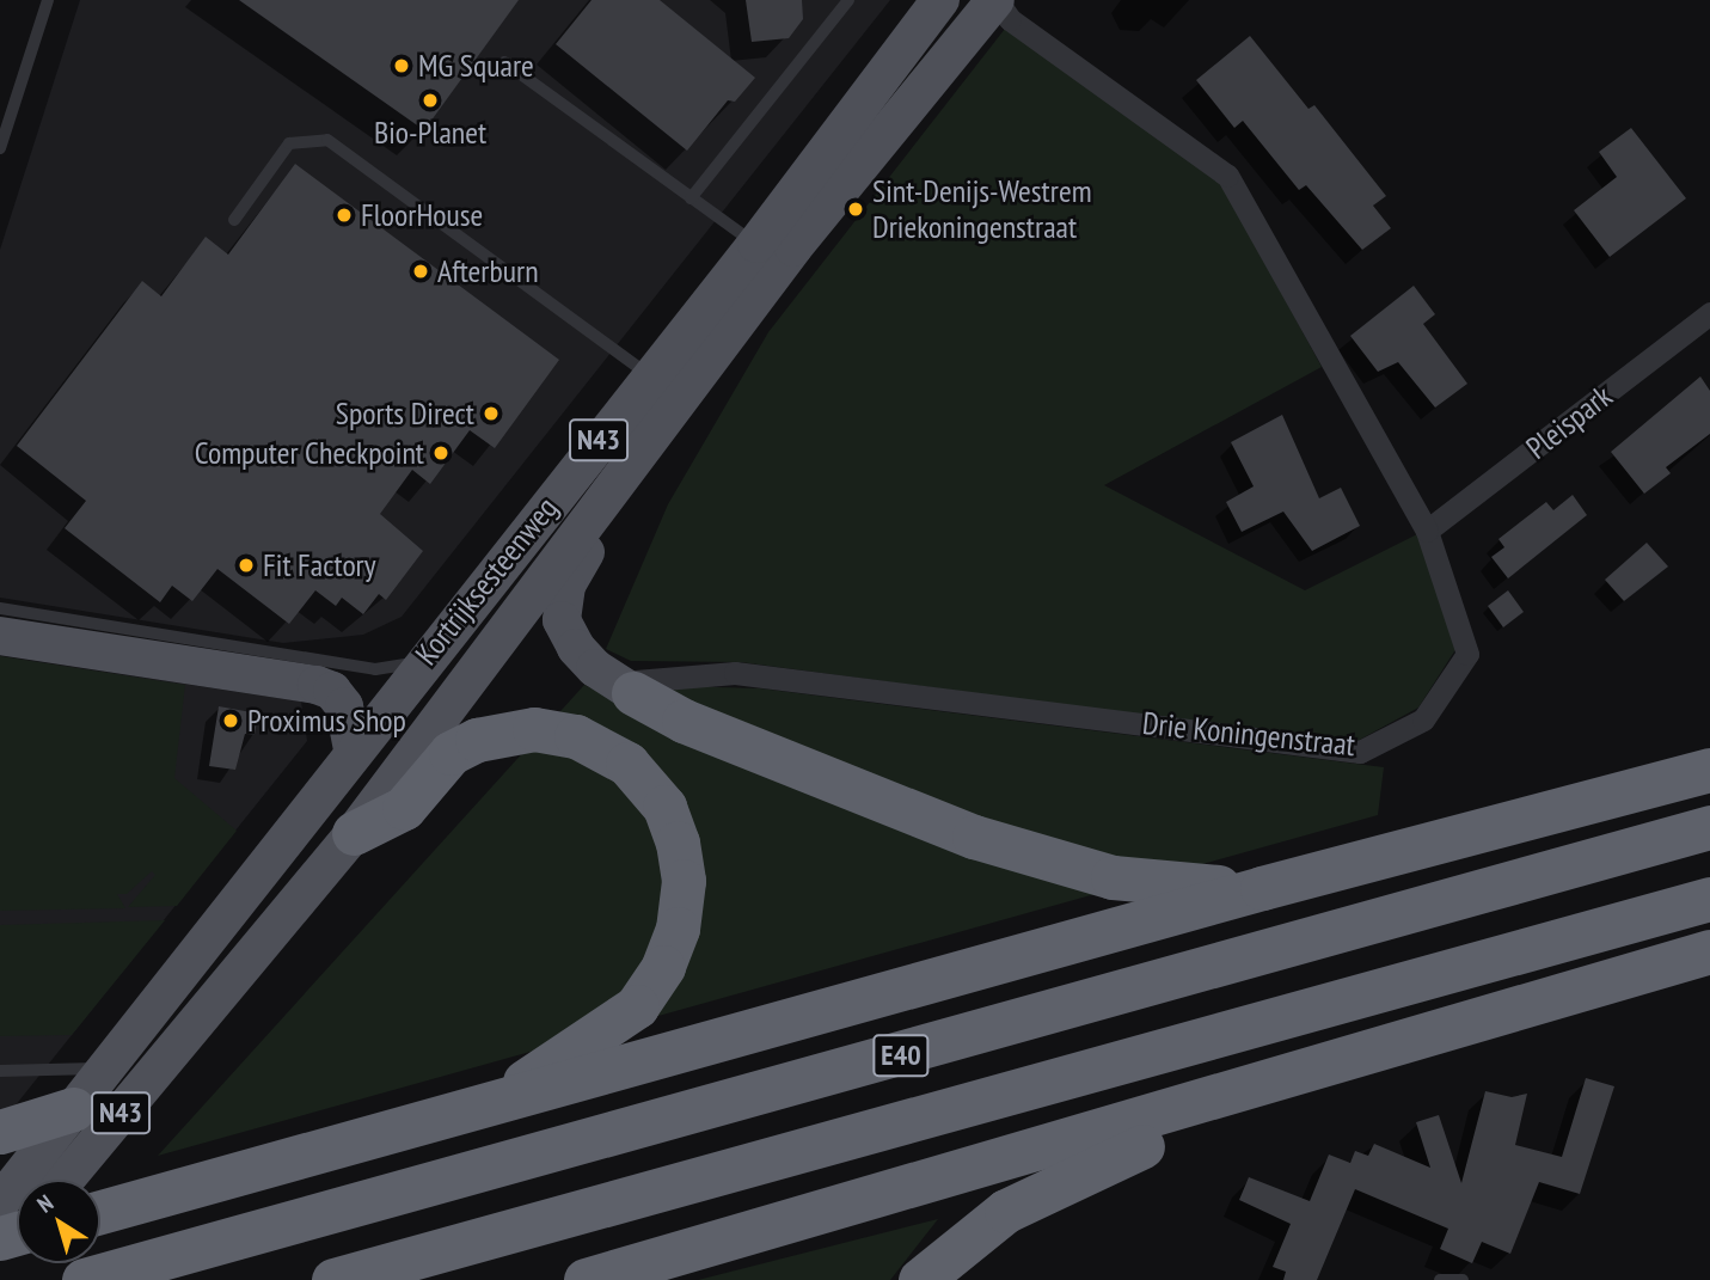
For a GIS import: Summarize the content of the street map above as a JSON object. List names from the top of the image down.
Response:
{
  "streets": {
    "highway": ["E40"],
    "main road": ["N43", "Kortrijksesteenweg"],
    "street": ["Pleispark", "Drie Koningenstraat"]
  },
  "crossings": [
    ["Pleispark", "Drie Koningenstraat"],
    ["Kortrijksesteenweg", "Drie Koningenstraat"]
  ],
  "places": [
    "MG Square",
    "Bio-Planet",
    "Sint-Denijs-Westrem Driekoningenstraat",
    "FloorHouse",
    "Afterburn",
    "Sports Direct",
    "Computer Checkpoint",
    "Fit Factory",
    "Proximus Shop"
  ],
  "north": "top left"
}
